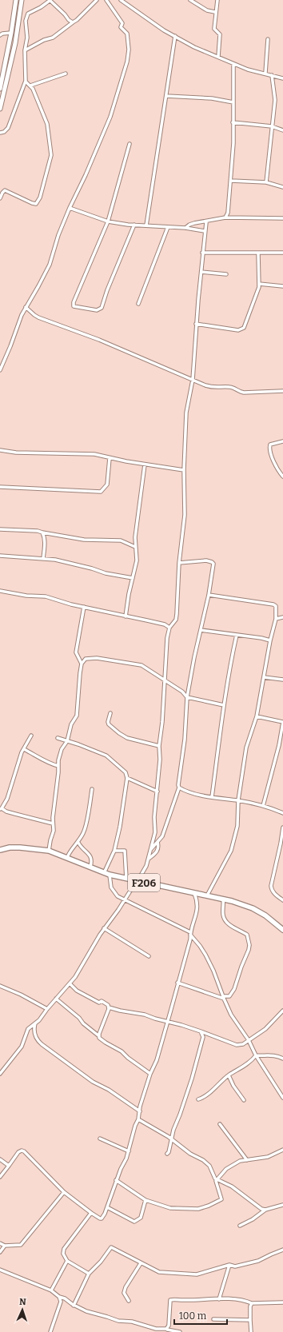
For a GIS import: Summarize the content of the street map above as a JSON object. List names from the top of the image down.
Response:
{
  "streets": {
    "main road": ["F206"]
  },
  "scale_bar": "100 m",
  "north": "top"
}
